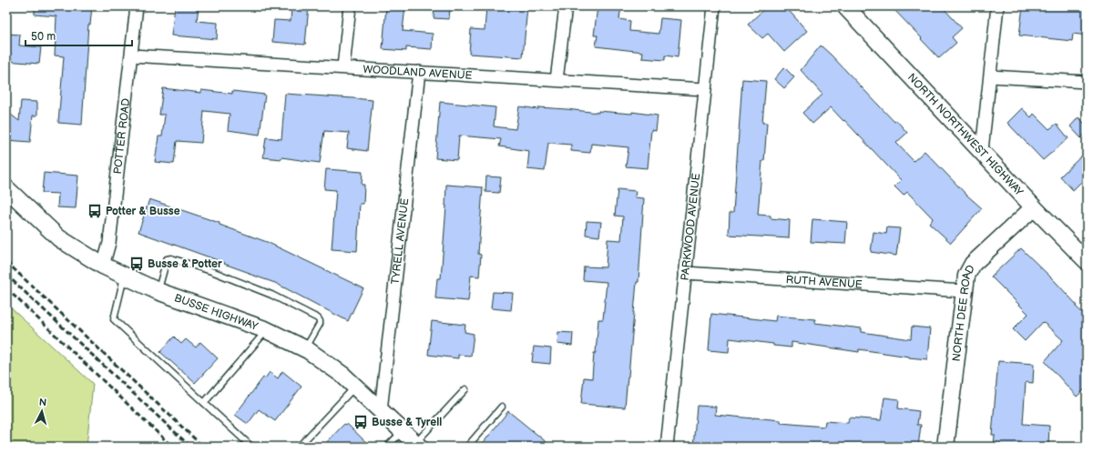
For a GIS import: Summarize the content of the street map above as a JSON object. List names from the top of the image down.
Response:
{
  "streets": {
    "main road": ["NORTH NORTHWEST HIGHWAY", "BUSSE HIGHWAY", "NORTH DEE ROAD"],
    "street": [
      "WOODLAND AVENUE",
      "POTTER ROAD",
      "PARKWOOD AVENUE",
      "TYRELL AVENUE",
      "RUTH AVENUE"
    ]
  },
  "crossings": [
    ["WOODLAND AVENUE", "POTTER ROAD"],
    ["WOODLAND AVENUE", "PARKWOOD AVENUE"],
    ["WOODLAND AVENUE", "TYRELL AVENUE"],
    ["NORTH NORTHWEST HIGHWAY", "NORTH DEE ROAD"],
    ["POTTER ROAD", "BUSSE HIGHWAY"],
    ["PARKWOOD AVENUE", "RUTH AVENUE"],
    ["TYRELL AVENUE", "BUSSE HIGHWAY"],
    ["RUTH AVENUE", "NORTH DEE ROAD"]
  ],
  "places": {
    "bus stop": ["Potter & Busse", "Busse & Potter", "Busse & Tyrell"]
  },
  "scale_bar": "50 m",
  "north": "top"
}
